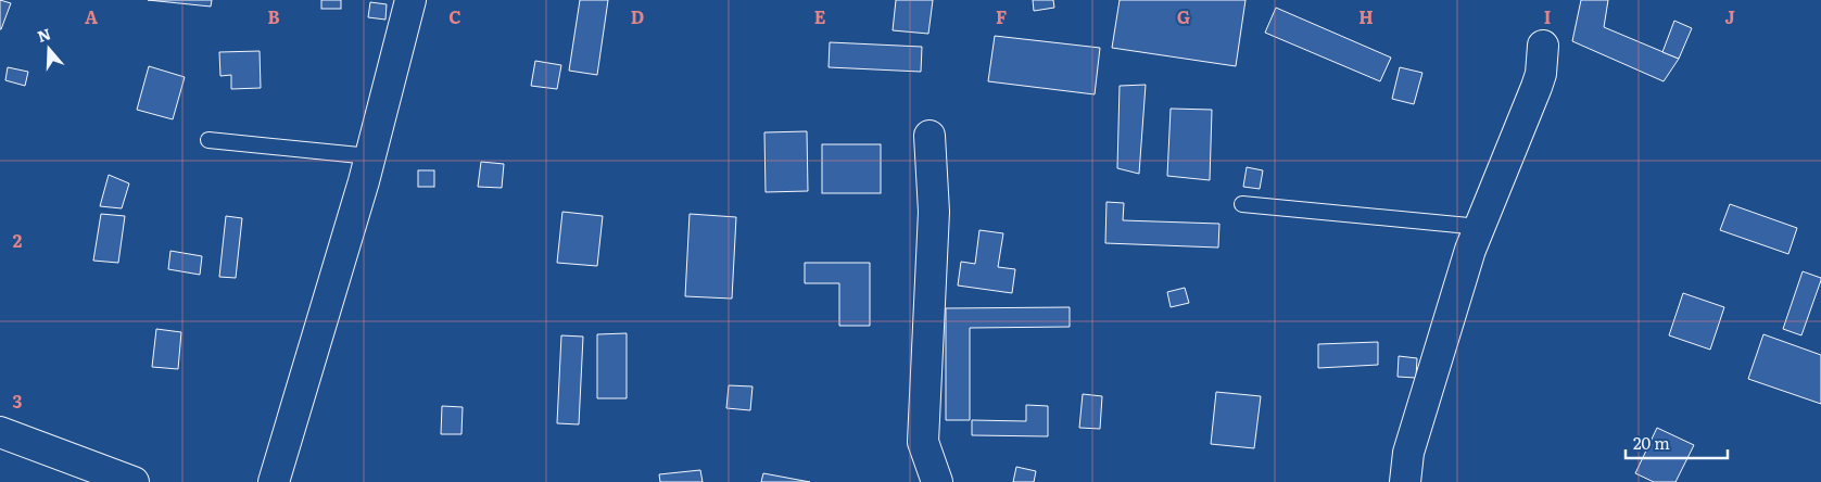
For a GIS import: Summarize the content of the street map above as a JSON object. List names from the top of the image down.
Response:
{
  "scale_bar": "20 m",
  "north": "top",
  "grid": {
    "columns": [
      "A",
      "B",
      "C",
      "D",
      "E",
      "F",
      "G",
      "H",
      "I",
      "J"
    ],
    "rows": ["2", "3"]
  }
}
